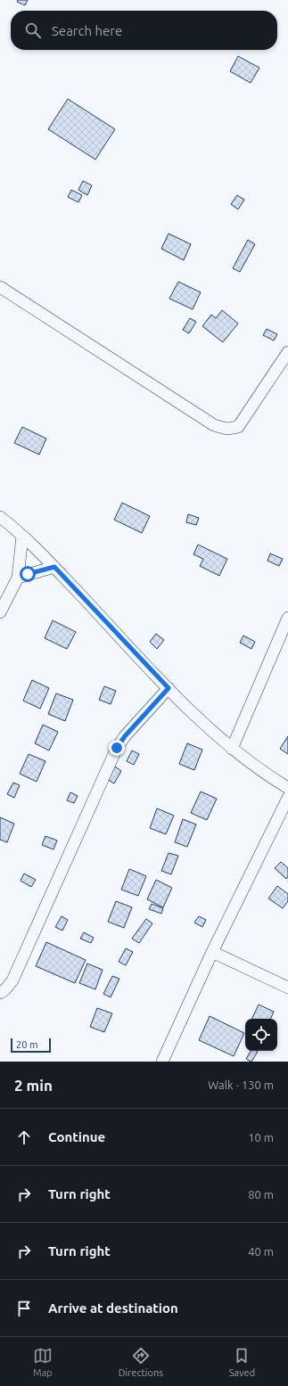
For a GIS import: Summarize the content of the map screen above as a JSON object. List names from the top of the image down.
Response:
{
  "scale_bar": "20 m",
  "page": {
    "search": "Search here",
    "scale": "20 m",
    "heading": ["2 min", "Walk · 130 m"],
    "list": [
      ["Continue", "10 m"],
      ["Turn right", "80 m"],
      ["Turn right", "40 m"],
      "Arrive at destination"
    ],
    "nav": ["Map", "Directions", "Saved"]
  }
}
